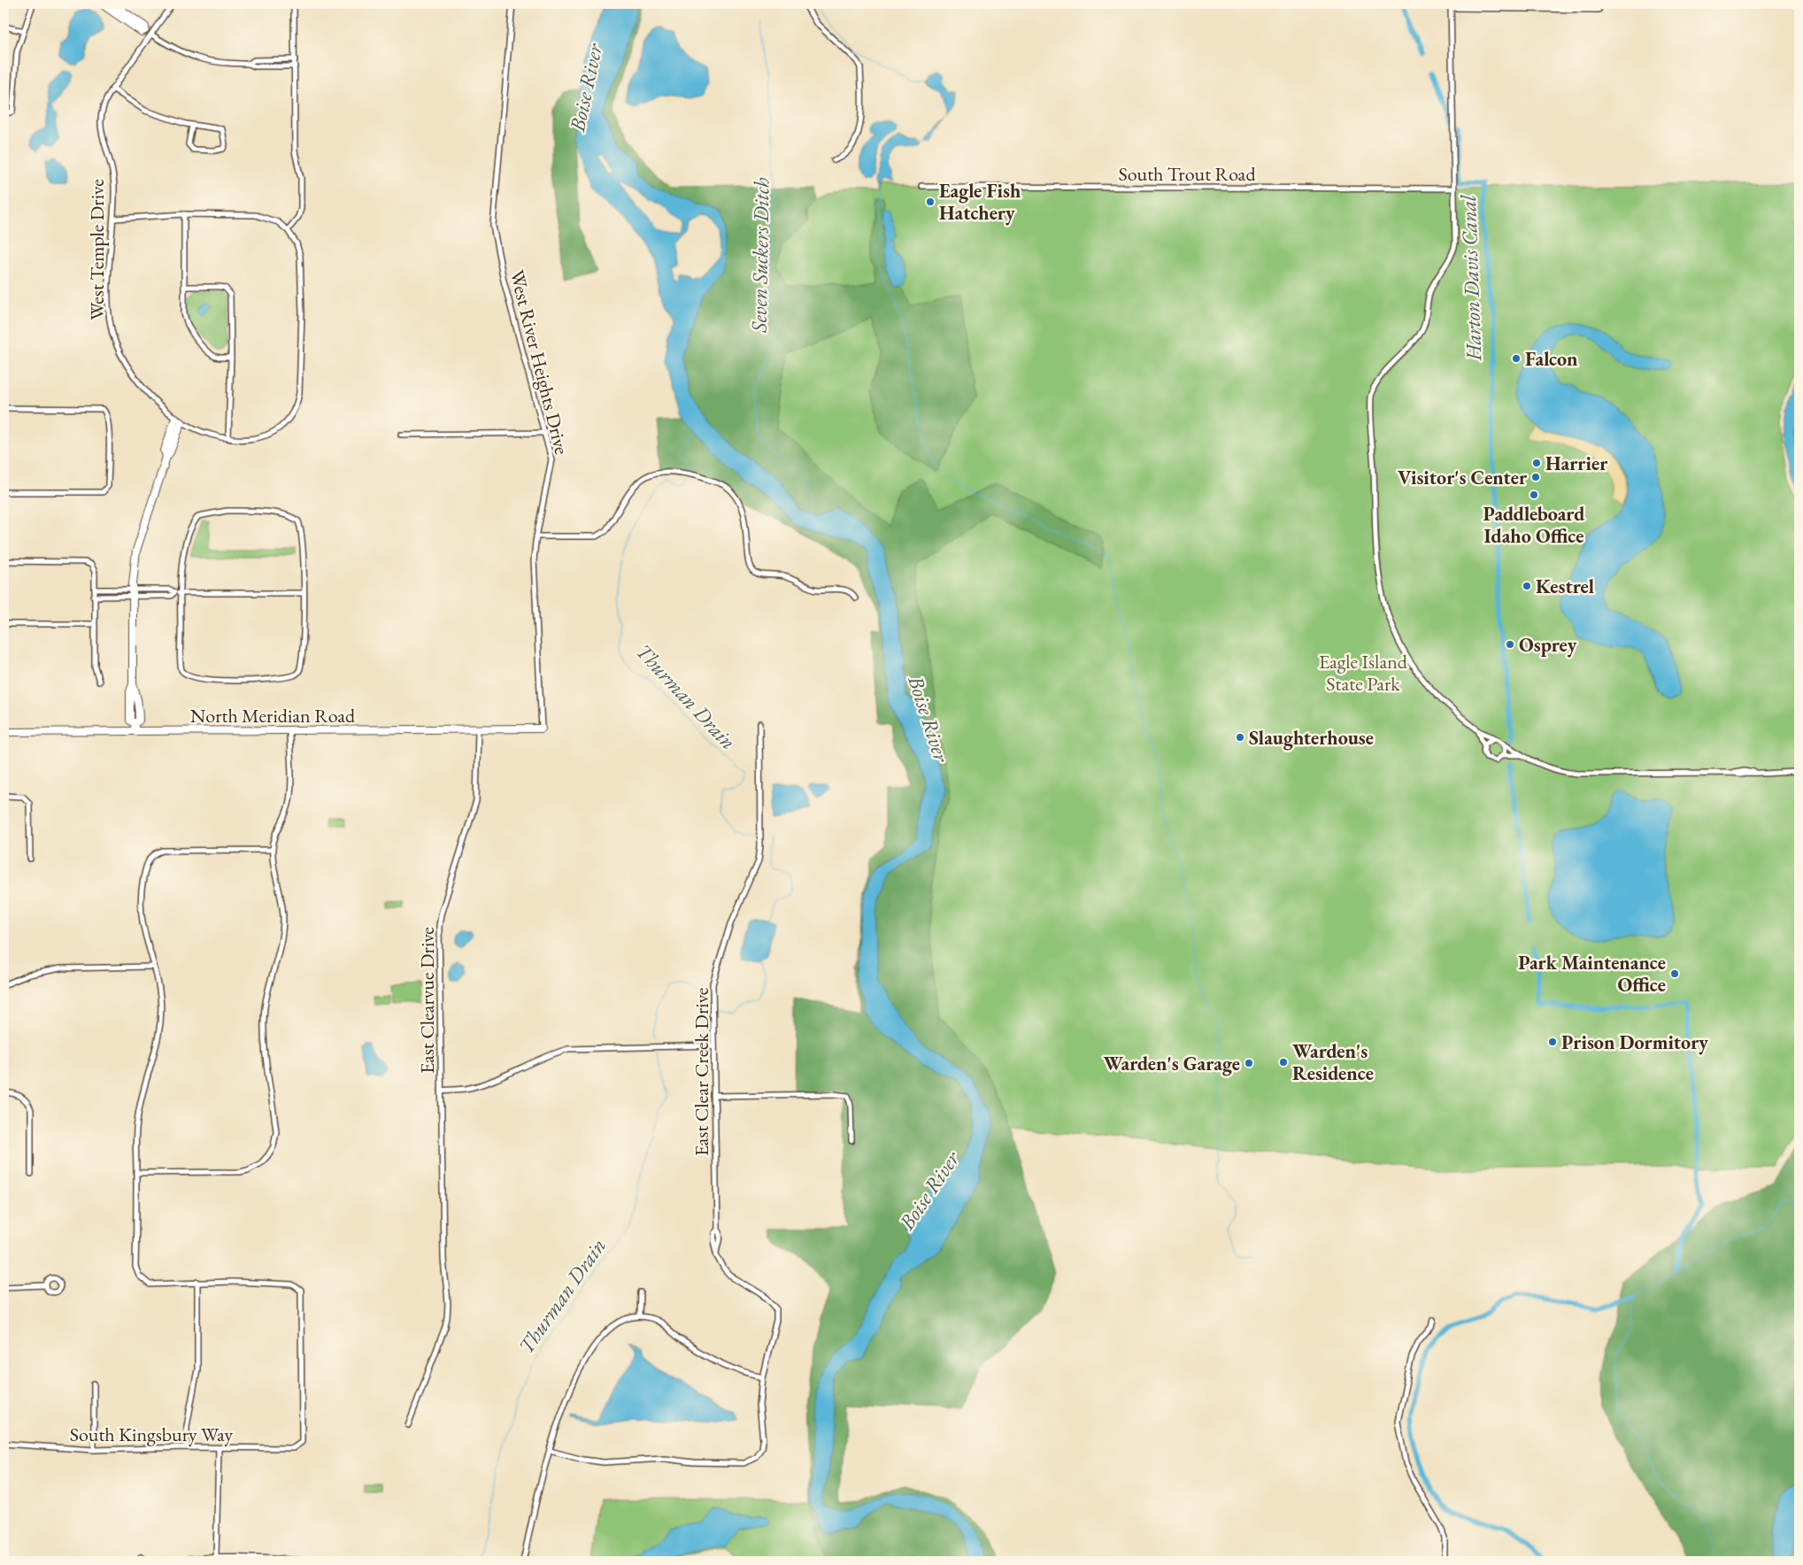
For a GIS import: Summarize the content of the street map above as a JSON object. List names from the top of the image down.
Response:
{
  "streets": {
    "street": [
      "South Trout Road",
      "West Temple Drive",
      "West River Heights Drive",
      "North Meridian Road",
      "East Clearvue Drive",
      "East Clear Creek Drive",
      "South Kingsbury Way"
    ]
  },
  "crossings": [
    ["West River Heights Drive", "North Meridian Road"],
    ["North Meridian Road", "East Clearvue Drive"]
  ],
  "water": [
    "Boise River",
    "Seven Suckers Ditch",
    "Harton Davis Canal",
    "Thurman Drain"
  ],
  "parks": ["Eagle Island State Park"],
  "places": [
    "Eagle Fish Hatchery",
    "Falcon",
    "Harrier",
    "Visitor's Center",
    "Paddleboard Idaho Office",
    "Kestrel",
    "Osprey",
    "Slaughterhouse",
    "Park Maintenance Office",
    "Prison Dormitory",
    "Warden's Residence",
    "Warden's Garage"
  ]
}
